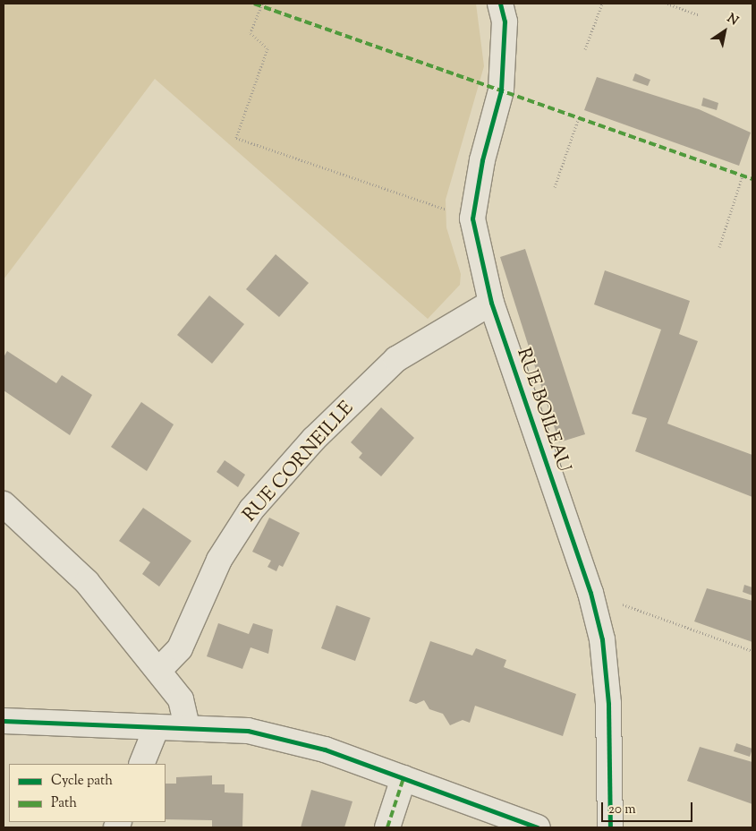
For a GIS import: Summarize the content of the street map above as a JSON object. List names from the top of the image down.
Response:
{
  "streets": {
    "street": ["RUE BOILEAU", "RUE CORNEILLE"]
  },
  "crossings": [
    ["RUE BOILEAU", "RUE CORNEILLE"]
  ],
  "legend": ["Cycle path", "Path"],
  "scale_bar": "20 m",
  "north": "top right"
}
